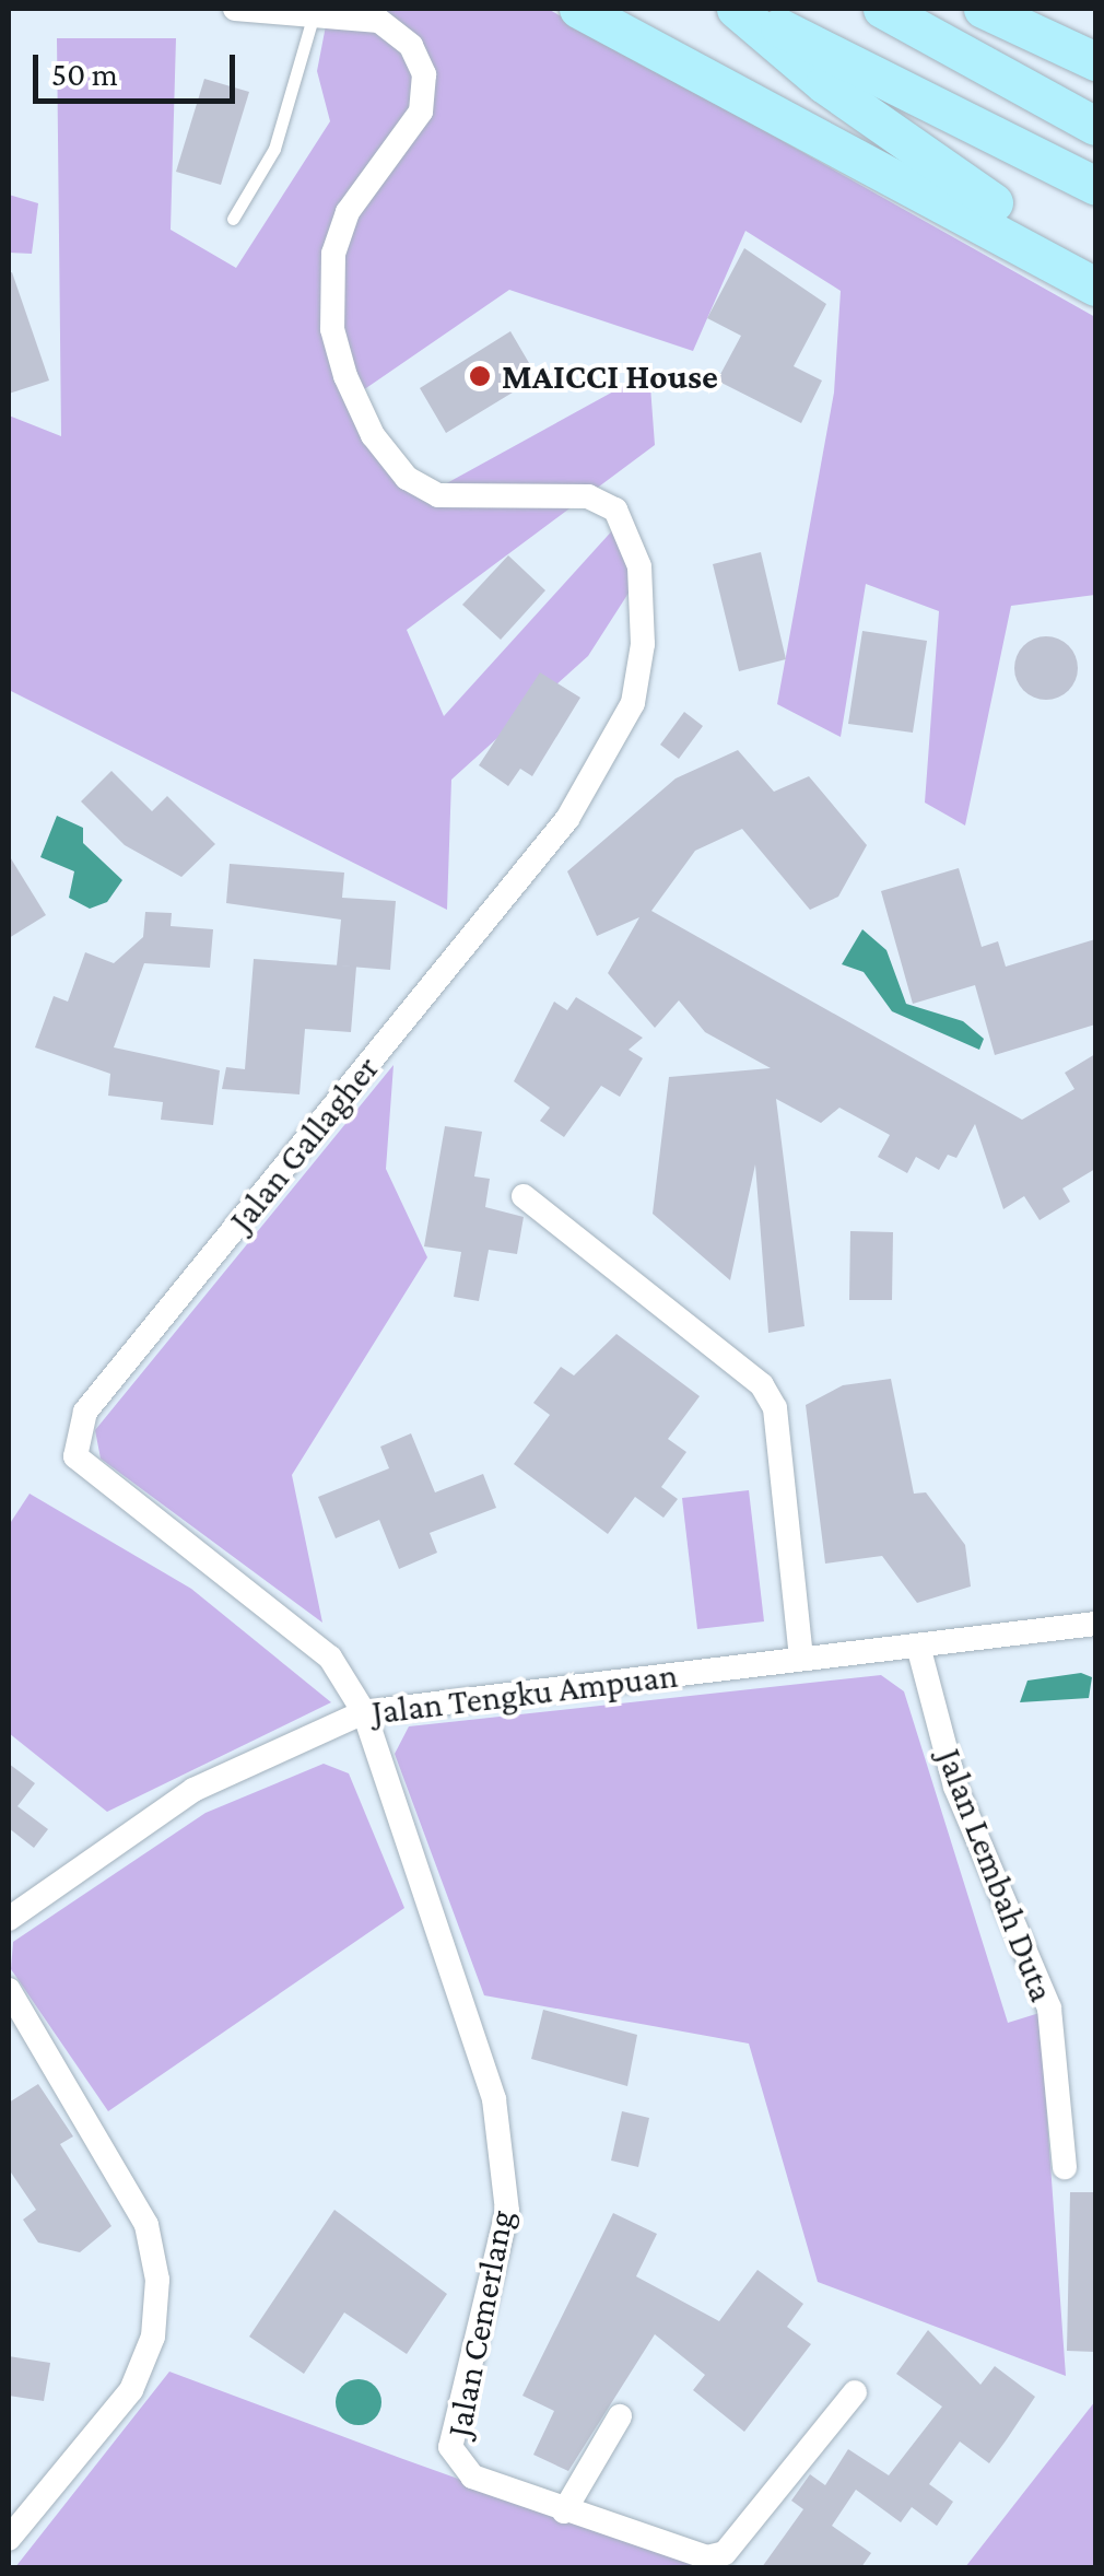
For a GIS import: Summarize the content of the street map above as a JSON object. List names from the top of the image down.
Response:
{
  "streets": {
    "street": [
      "Jalan Gallagher",
      "Jalan Tengku Ampuan",
      "Jalan Lembah Duta",
      "Jalan Cemerlang"
    ]
  },
  "crossings": [
    ["Jalan Gallagher", "Jalan Tengku Ampuan"],
    ["Jalan Gallagher", "Jalan Cemerlang"],
    ["Jalan Tengku Ampuan", "Jalan Lembah Duta"],
    ["Jalan Tengku Ampuan", "Jalan Cemerlang"]
  ],
  "places": ["MAICCI House"],
  "scale_bar": "50 m"
}
